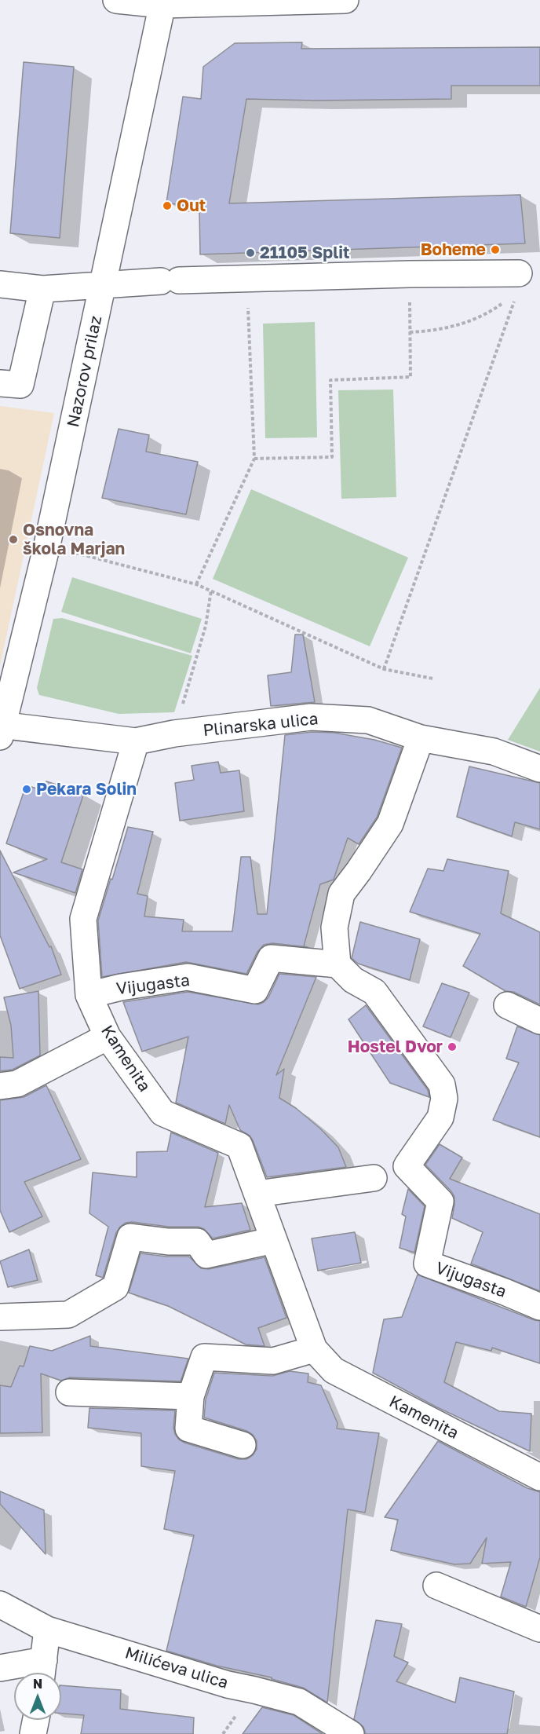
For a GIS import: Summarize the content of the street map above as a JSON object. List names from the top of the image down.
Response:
{
  "streets": {
    "street": [
      "Nazorov prilaz",
      "Plinarska ulica",
      "Vijugasta",
      "Kamenita",
      "Milićeva ulica"
    ]
  },
  "crossings": [
    ["Nazorov prilaz", "Plinarska ulica"],
    ["Plinarska ulica", "Kamenita"],
    ["Vijugasta", "Kamenita"]
  ],
  "places": [
    "Out",
    "Boheme",
    "21105 Split",
    "Osnovna škola Marjan",
    "Pekara Solin",
    "Hostel Dvor"
  ],
  "north": "top"
}
